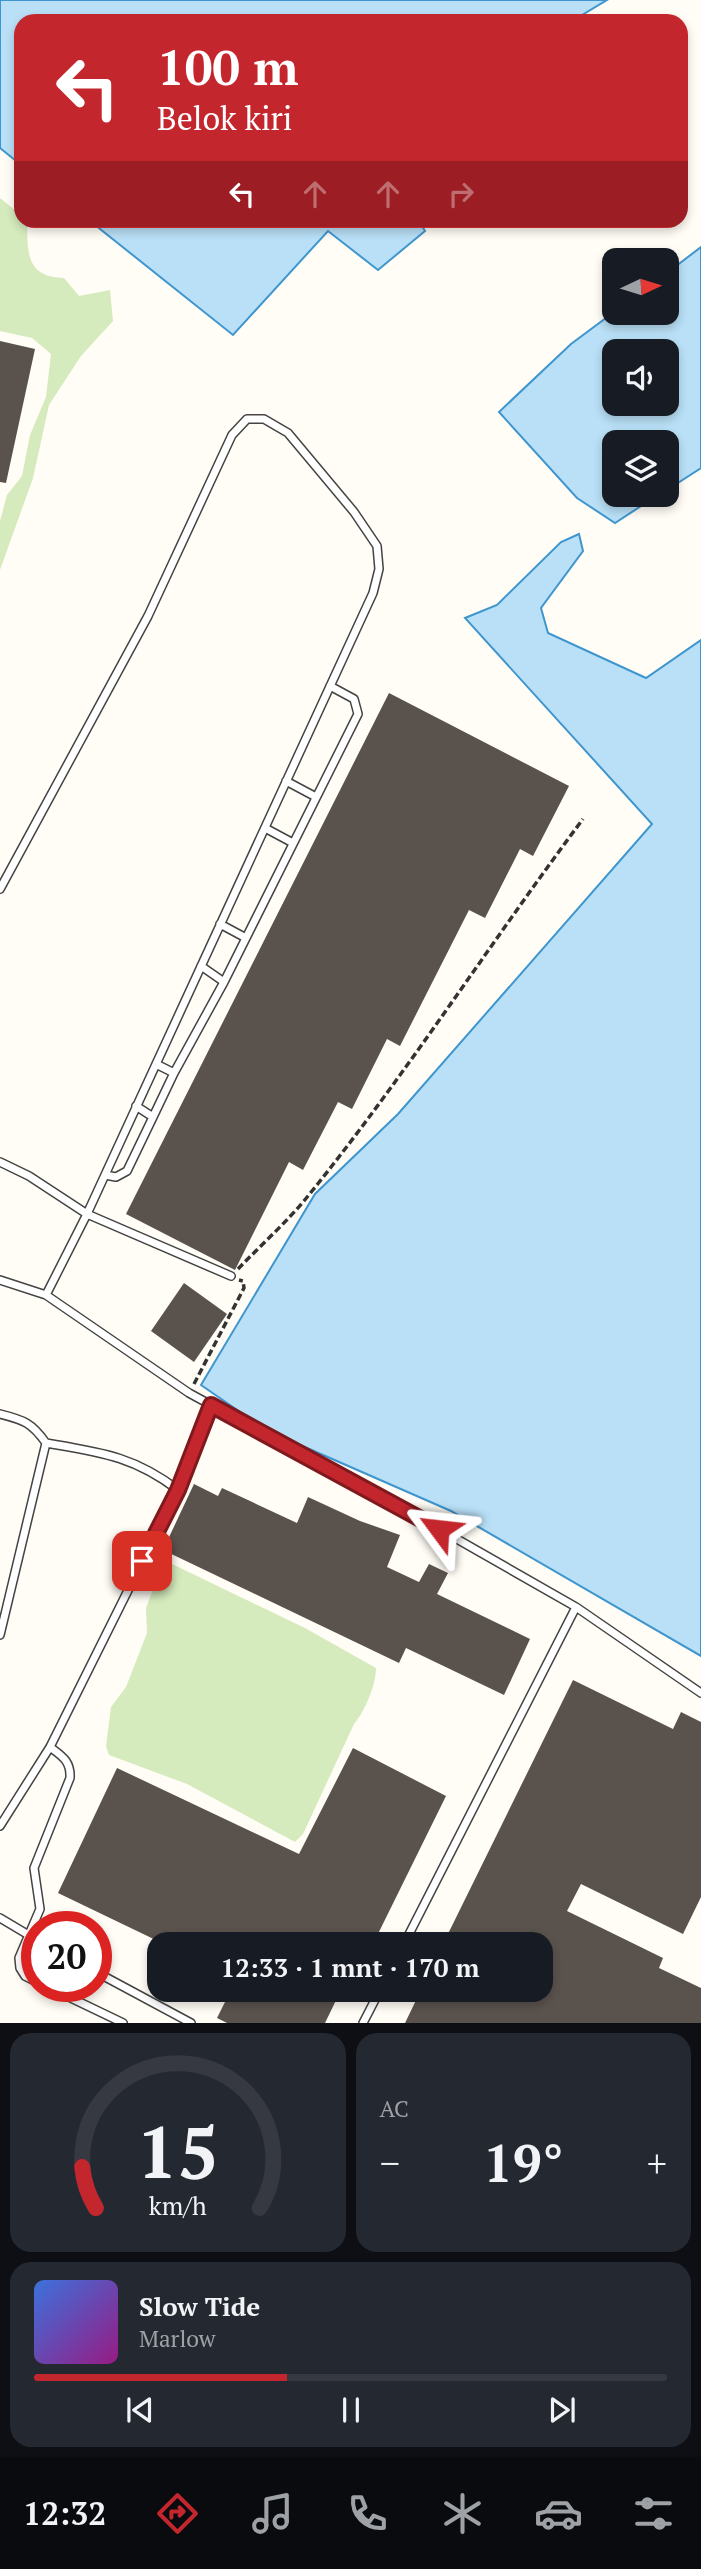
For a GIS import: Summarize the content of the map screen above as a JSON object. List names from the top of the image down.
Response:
{
  "north": "right",
  "page": {
    "turn": ["100 m", "Belok kiri"],
    "limit": "20",
    "trip": "12:33 · 1 mnt · 170 m",
    "tile": "AC",
    "heat": ["−", "19°", "+"],
    "song": ["Slow Tide", "Marlow"],
    "tabs": "12:32",
    "gauge": ["15", "km/h"]
  }
}
